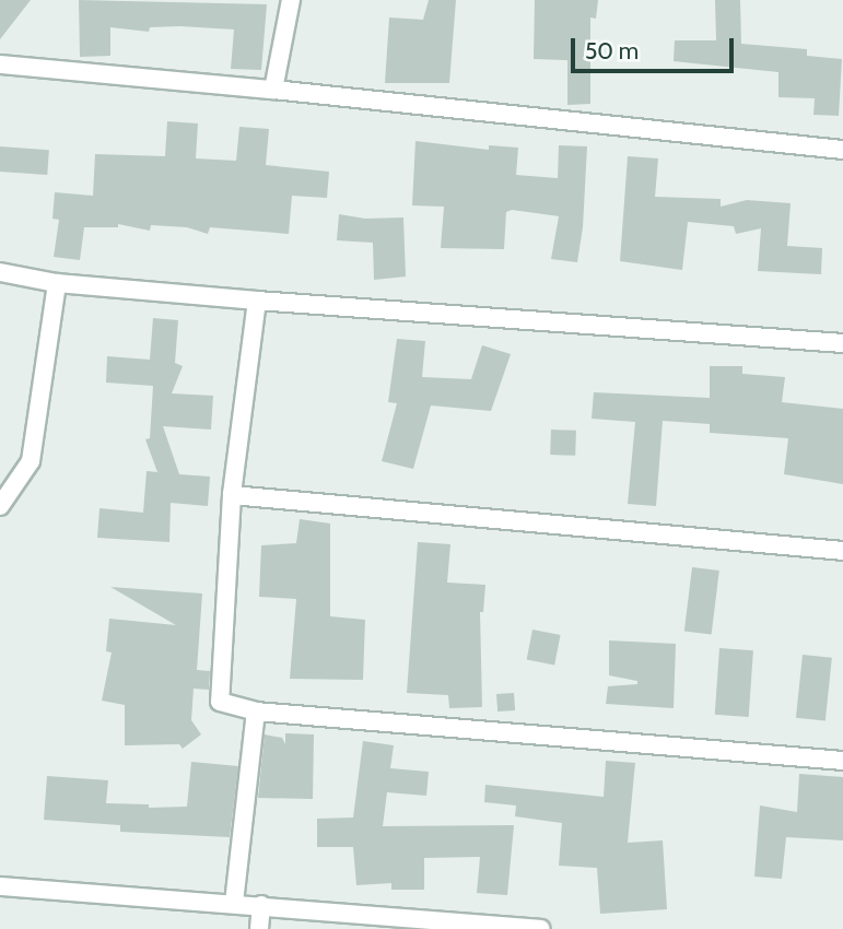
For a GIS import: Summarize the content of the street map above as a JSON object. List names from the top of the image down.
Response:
{
  "scale_bar": "50 m"
}
